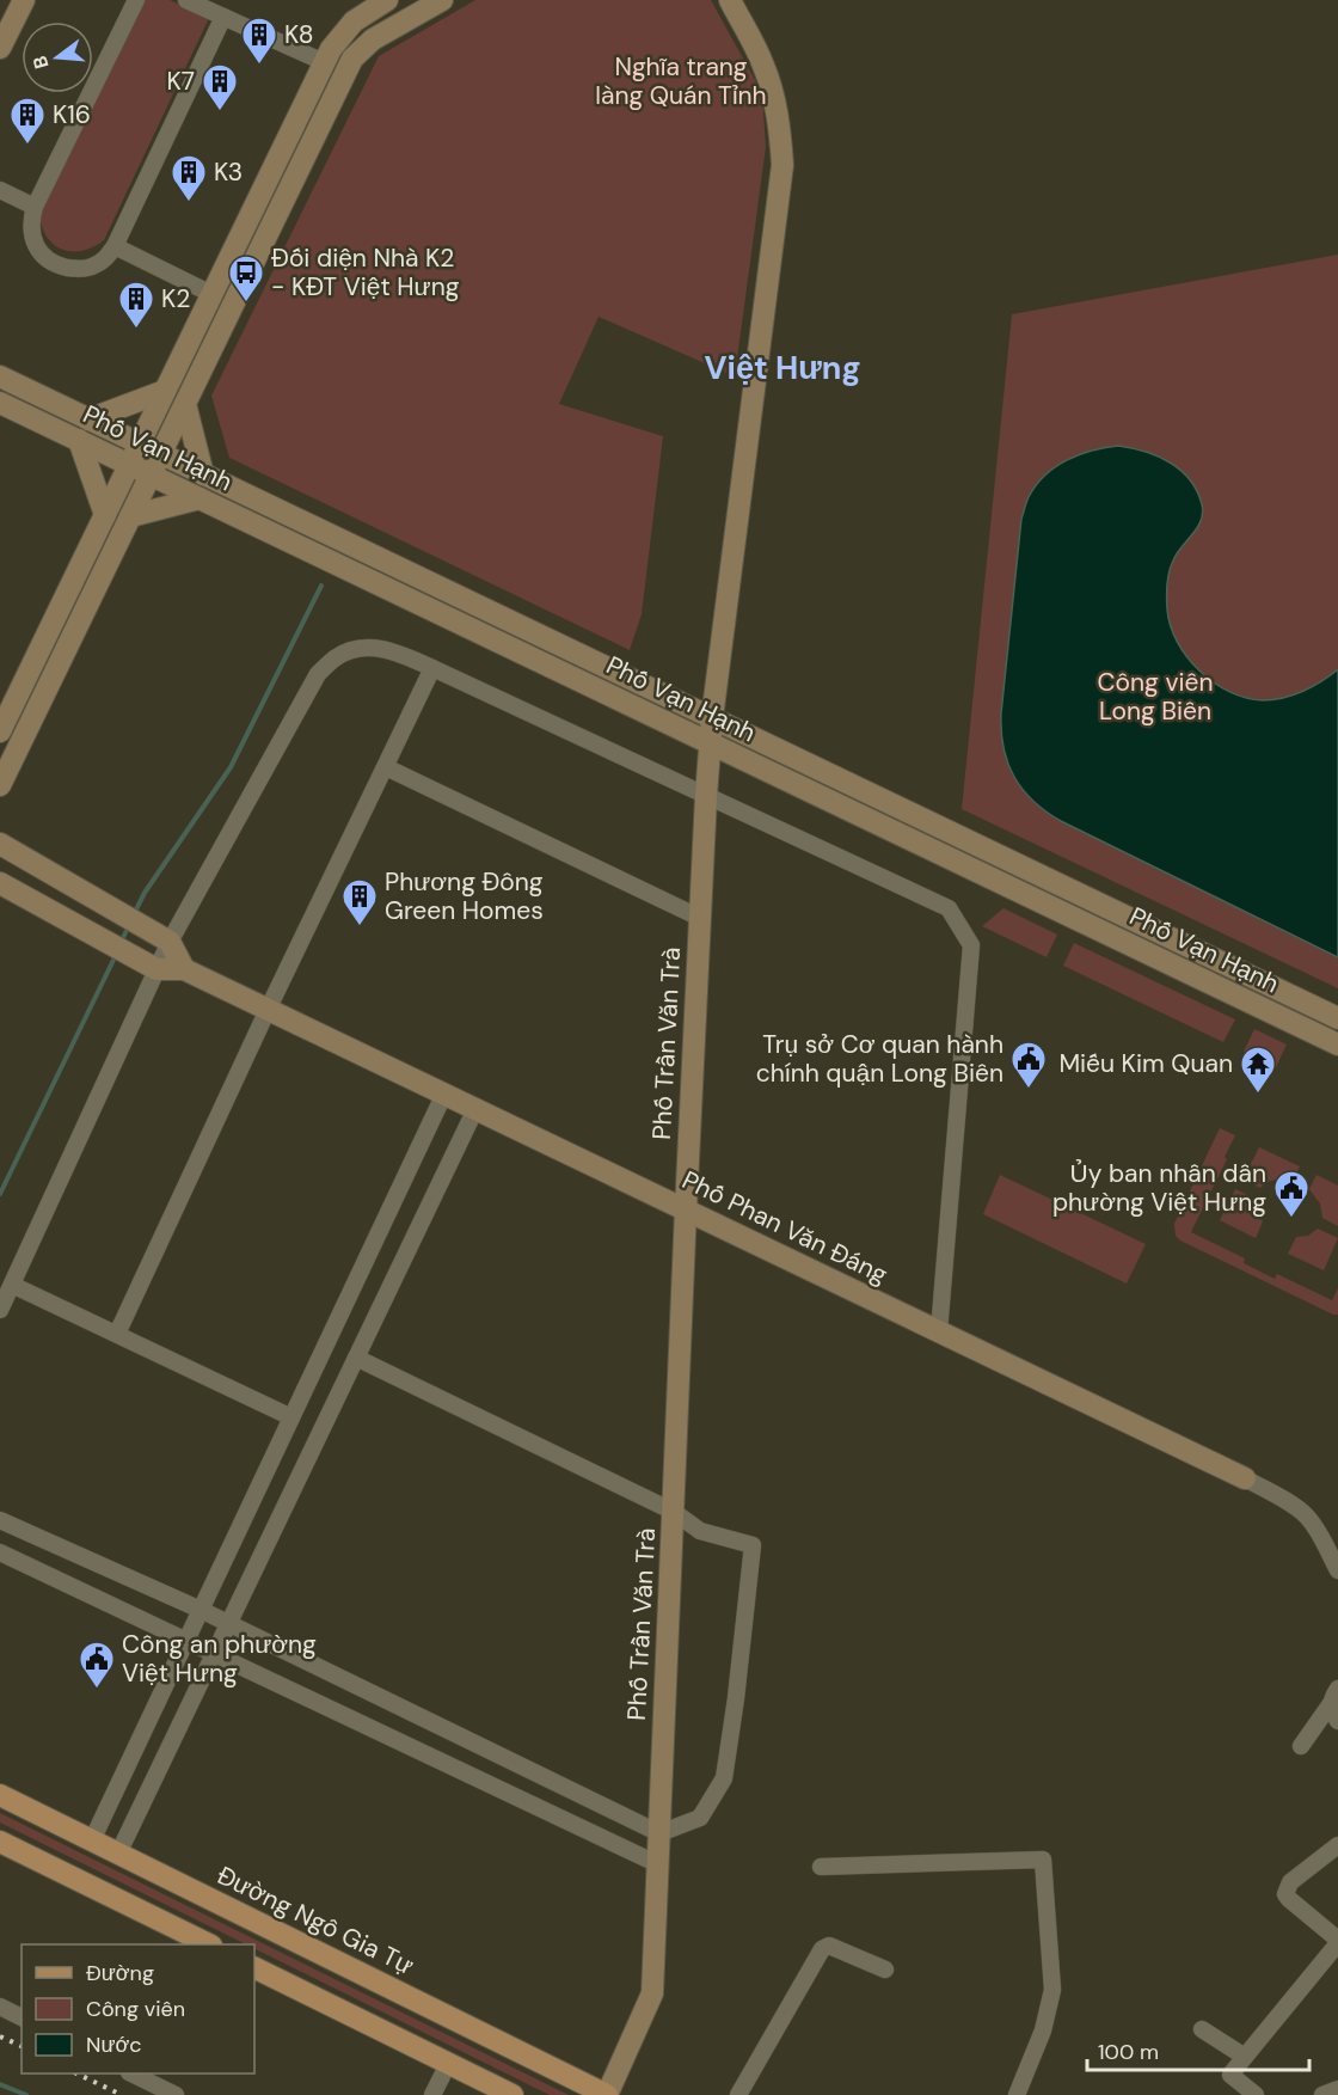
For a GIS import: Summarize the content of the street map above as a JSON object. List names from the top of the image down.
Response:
{
  "streets": {
    "main road": ["Đường Ngô Gia Tự"],
    "street": ["Phố Vạn Hạnh", "Phố Trần Văn Trà", "Phố Phan Văn Đáng"]
  },
  "crossings": [
    ["Phố Vạn Hạnh", "Phố Trần Văn Trà"],
    ["Phố Trần Văn Trà", "Phố Phan Văn Đáng"],
    ["Phố Trần Văn Trà", "Đường Ngô Gia Tự"]
  ],
  "districts": ["Việt Hưng"],
  "parks": ["Nghĩa trang làng Quán Tỉnh", "Công viên Long Biên"],
  "places": {
    "building": [
      "K8",
      "K7",
      "K16",
      "K3",
      "K2",
      "Phương Đông Green Homes"
    ],
    "bus stop": ["Đối diện Nhà K2 - KĐT Việt Hưng"],
    "public building": ["Trụ sở Cơ quan hành chính quận Long Biên", "Ủy ban nhân dân phường Việt Hưng", "Công an phường Việt Hưng"],
    "temple": ["Miếu Kim Quan"]
  },
  "legend": ["Đường", "Công viên", "Nước"],
  "scale_bar": "100 m",
  "north": "left"
}
